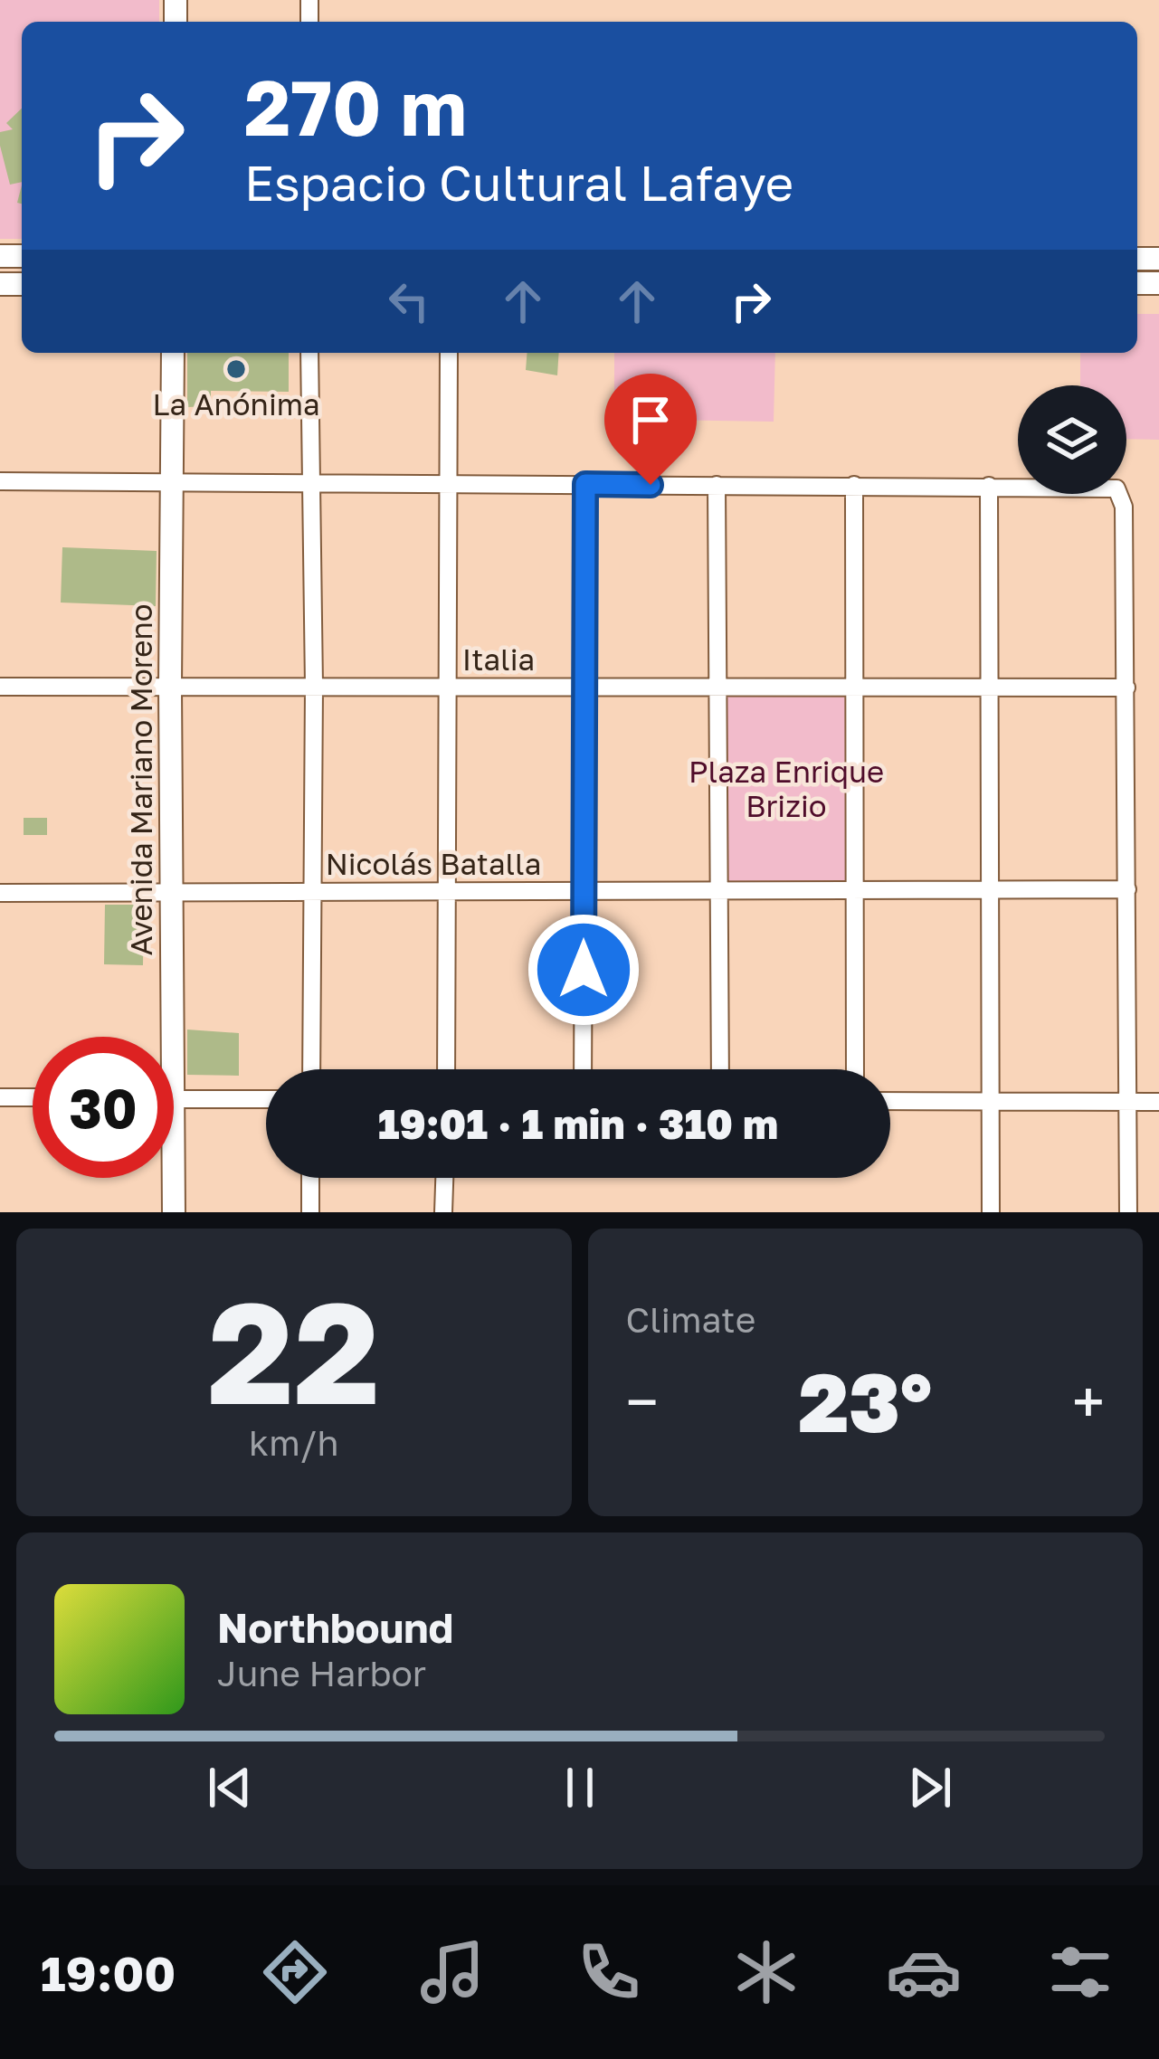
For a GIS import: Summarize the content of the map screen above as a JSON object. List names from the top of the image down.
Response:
{
  "streets": {
    "main road": ["Avenida Mariano Moreno"],
    "street": ["Italia", "Nicolás Batalla"]
  },
  "crossings": [
    ["Italia", "Avenida Mariano Moreno"],
    ["Avenida Mariano Moreno", "Nicolás Batalla"]
  ],
  "parks": ["Plaza Enrique Brizio"],
  "places": ["La Anónima"],
  "page": {
    "turn": ["270 m", "Espacio Cultural Lafaye"],
    "limit": "30",
    "trip": "19:01 · 1 min · 310 m",
    "tile": [
      ["22", "km/h"],
      "Climate"
    ],
    "heat": ["−", "23°", "+"],
    "song": ["Northbound", "June Harbor"],
    "tabs": "19:00"
  }
}
